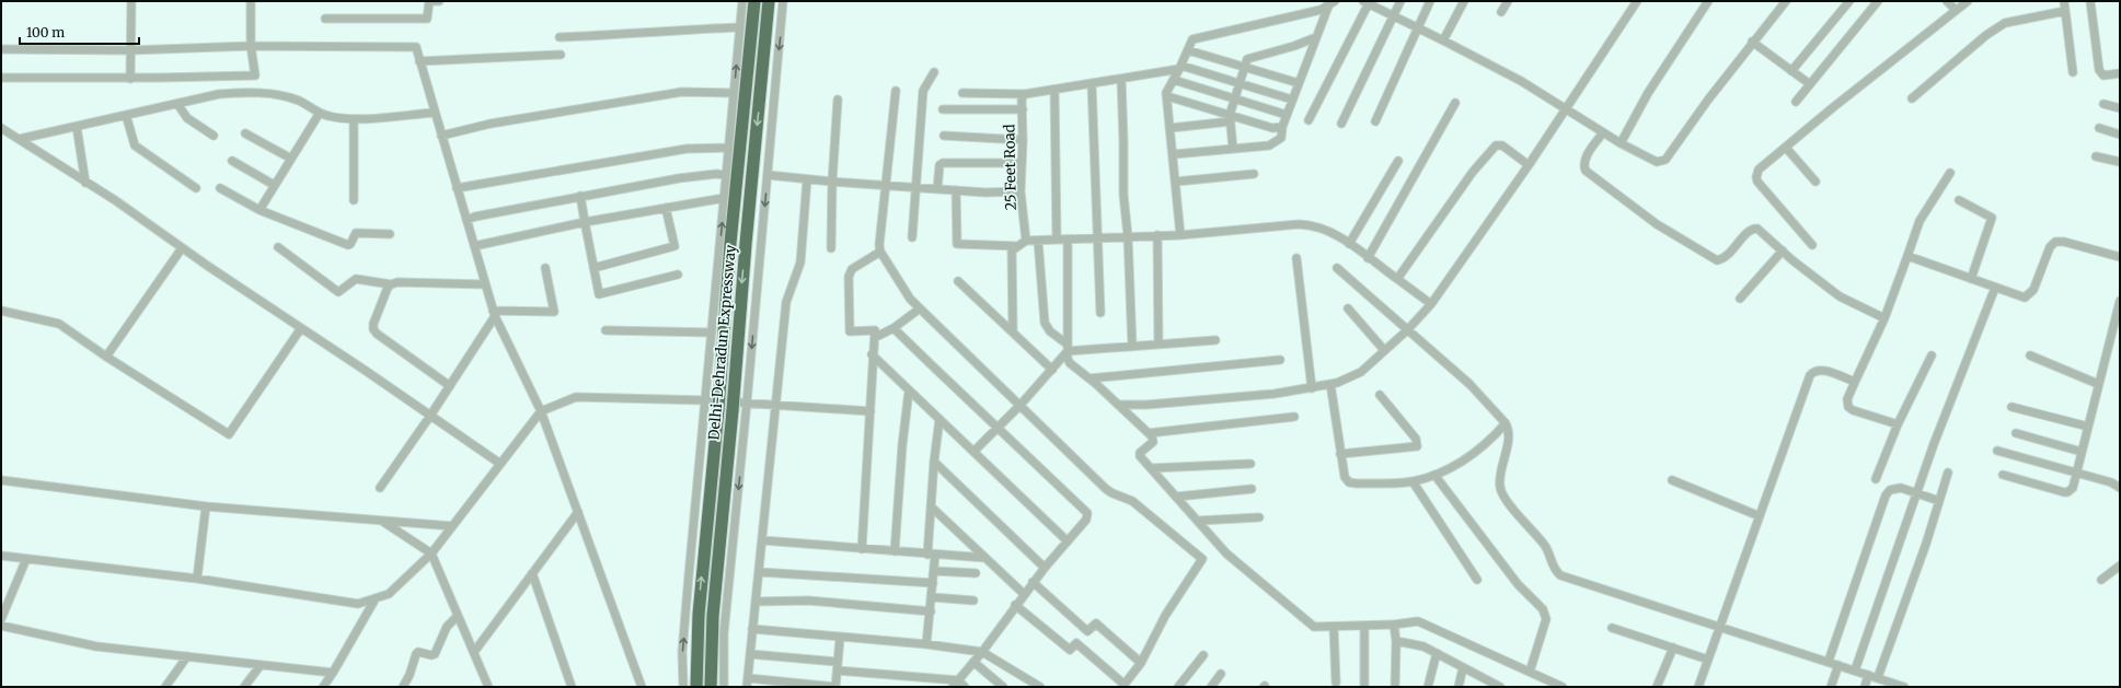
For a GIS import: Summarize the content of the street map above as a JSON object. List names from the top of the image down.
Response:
{
  "streets": {
    "highway": ["Delhi-Dehradun Expressway"],
    "street": ["25 Feet Road"]
  },
  "scale_bar": "100 m"
}
